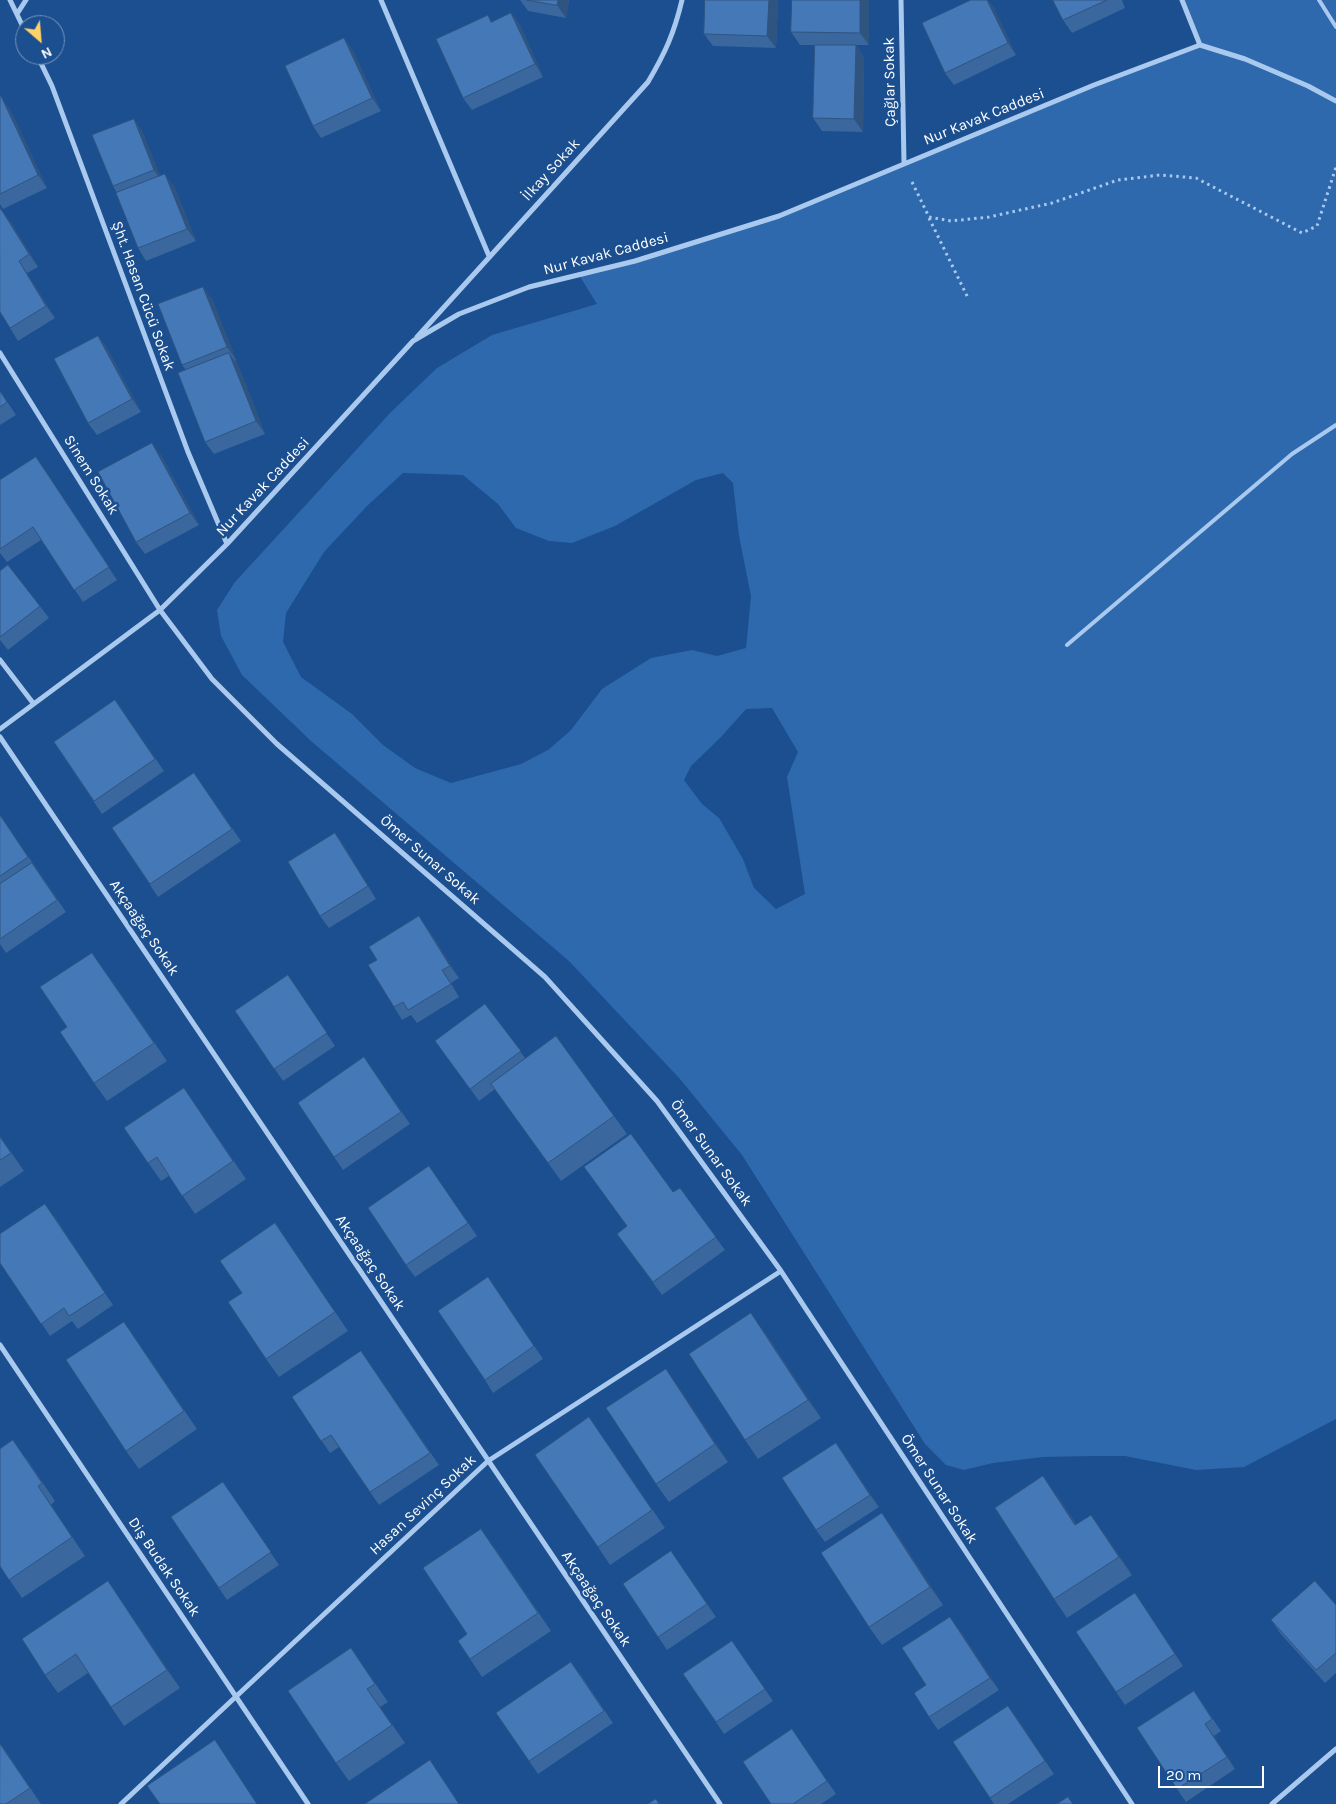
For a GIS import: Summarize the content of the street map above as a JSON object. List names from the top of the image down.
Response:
{
  "streets": {
    "street": [
      "Çağlar Sokak",
      "Nur Kavak Caddesi",
      "İlkay Sokak",
      "Şht. Hasan Cücü Sokak",
      "Sinem Sokak",
      "Ömer Sunar Sokak",
      "Akçaağaç Sokak",
      "Hasan Sevinç Sokak",
      "Diş Budak Sokak"
    ]
  },
  "crossings": [
    ["Çağlar Sokak", "Nur Kavak Caddesi"],
    ["Nur Kavak Caddesi", "İlkay Sokak"],
    ["Nur Kavak Caddesi", "Şht. Hasan Cücü Sokak"],
    ["Nur Kavak Caddesi", "Sinem Sokak"],
    ["Nur Kavak Caddesi", "Ömer Sunar Sokak"],
    ["Sinem Sokak", "Ömer Sunar Sokak"],
    ["Ömer Sunar Sokak", "Hasan Sevinç Sokak"],
    ["Akçaağaç Sokak", "Hasan Sevinç Sokak"],
    ["Hasan Sevinç Sokak", "Diş Budak Sokak"]
  ],
  "scale_bar": "20 m",
  "north": "bottom right"
}
